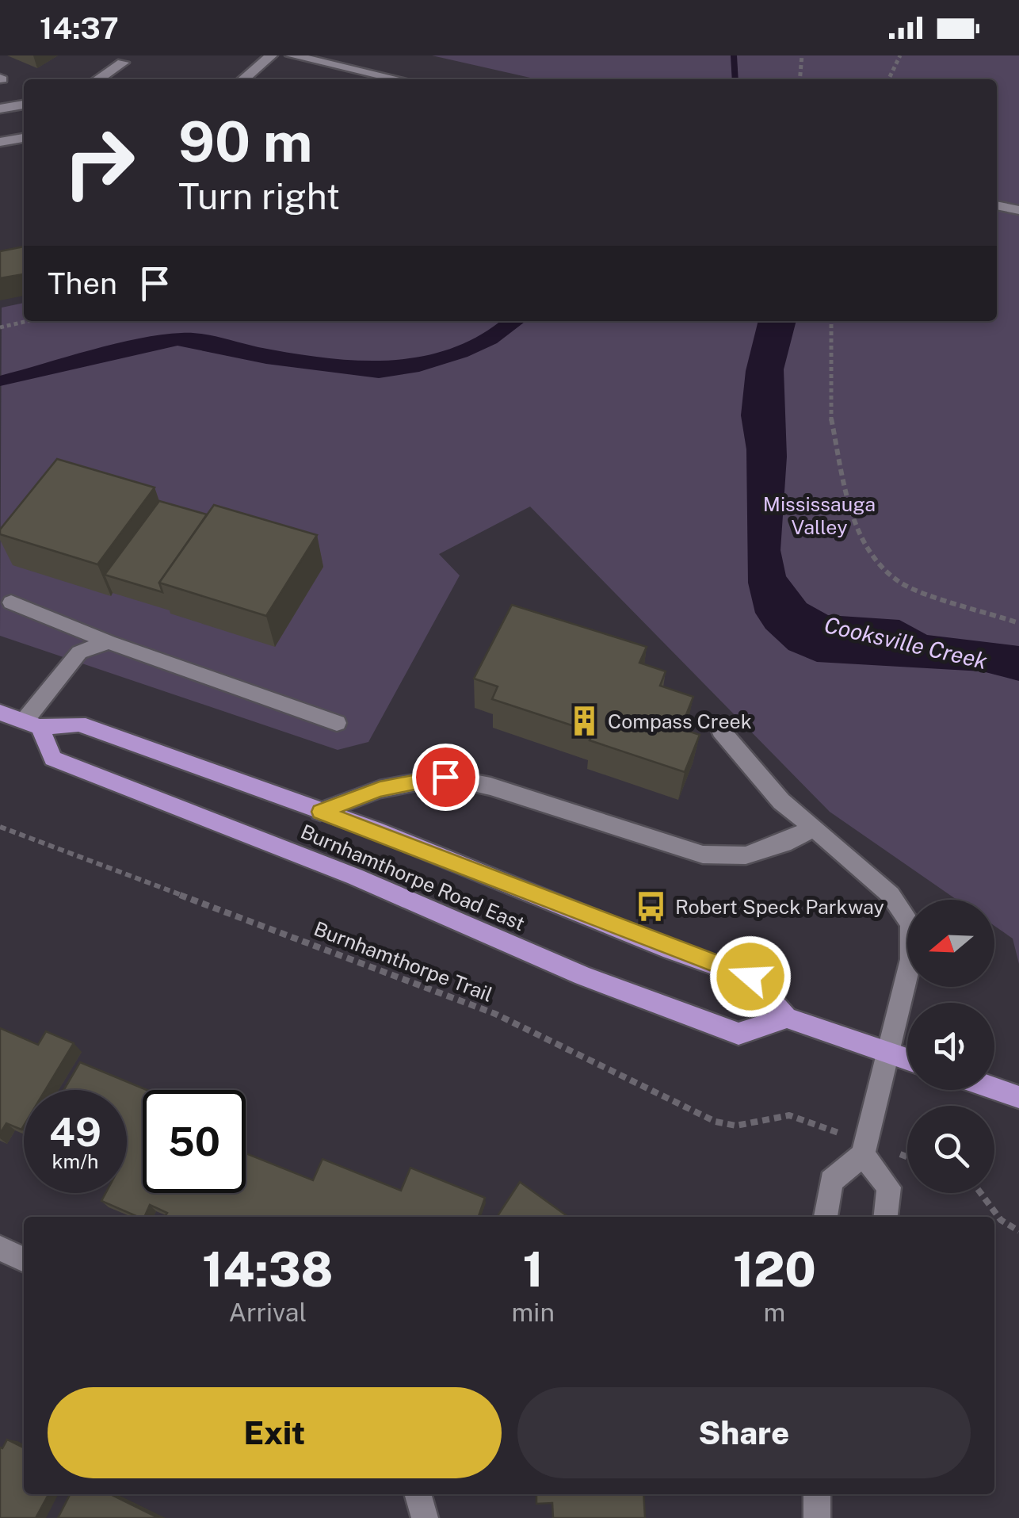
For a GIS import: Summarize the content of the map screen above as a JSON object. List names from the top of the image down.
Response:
{
  "streets": {
    "main road": ["Burnhamthorpe Road East"],
    "path": ["Burnhamthorpe Trail"]
  },
  "water": ["Cooksville Creek"],
  "parks": ["Mississauga Valley"],
  "places": {
    "building": ["Compass Creek"],
    "bus stop": ["Robert Speck Parkway"]
  },
  "north": "left",
  "page": {
    "status": "14:37",
    "turn": ["90 m", "Turn right"],
    "then": "Then",
    "speed": "49 km/h",
    "limit": "50",
    "eta": [
      "14:38",
      "Arrival",
      "1",
      "min",
      "120",
      "m"
    ],
    "buttons": ["Exit", "Share"]
  }
}
